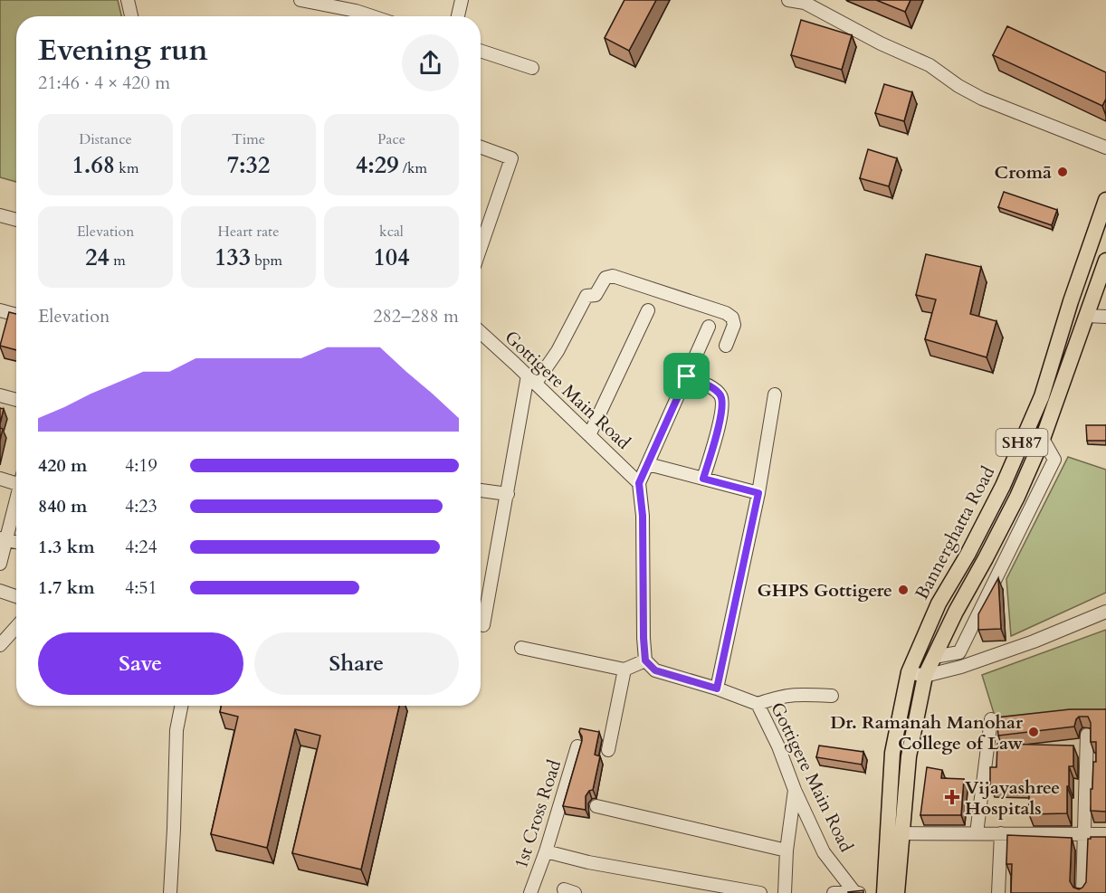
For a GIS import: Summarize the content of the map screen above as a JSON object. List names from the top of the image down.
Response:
{
  "streets": {
    "main road": ["SH87", "Bannerghatta Road"],
    "street": ["Gottigere Main Road", "1st Cross Road"]
  },
  "places": {
    "other": ["Cromā", "GHPS Gottigere", "Dr. Ramanah Manohar College of Law"],
    "health": ["Vijayashree Hospitals"]
  },
  "page": {
    "heading": ["Evening run", "21:46 · 4 × 420 m"],
    "stats": [
      ["Distance", "1.68 km"],
      ["Time", "7:32"],
      ["Pace", "4:29 /km"],
      ["Elevation", "24 m"],
      ["Heart rate", "133 bpm"],
      ["kcal", "104"]
    ],
    "chart": ["Elevation", "282–288 m"],
    "list": [
      {
        "name": "420 m",
        "note": "4:19"
      },
      {
        "name": "840 m",
        "note": "4:23"
      },
      {
        "name": "1.3 km",
        "note": "4:24"
      },
      {
        "name": "1.7 km",
        "note": "4:51"
      }
    ],
    "buttons": ["Save", "Share"]
  }
}
